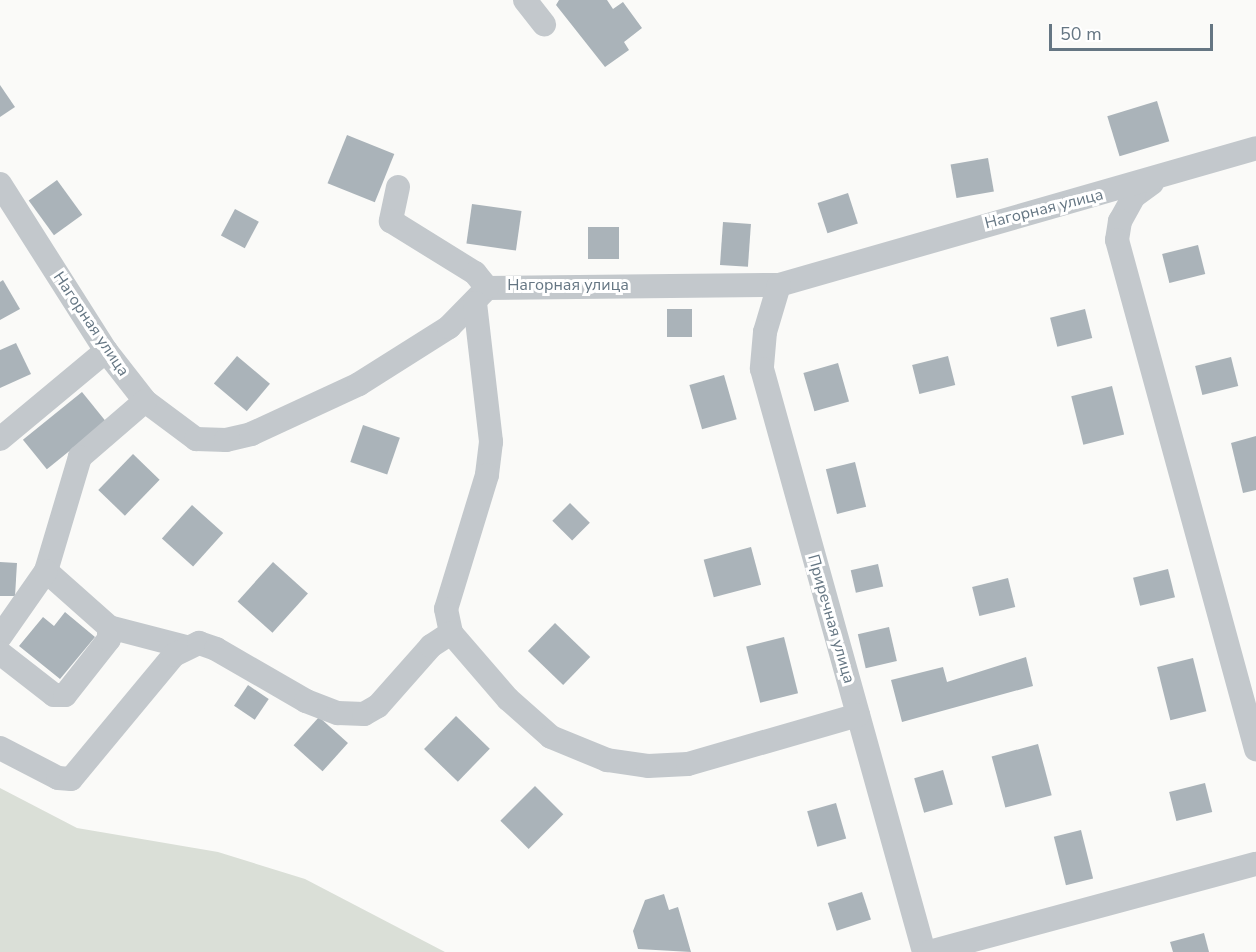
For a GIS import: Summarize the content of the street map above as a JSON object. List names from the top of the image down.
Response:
{
  "streets": {
    "street": ["Нагорная улица", "Приречная улица"]
  },
  "crossings": [
    ["Нагорная улица", "Приречная улица"]
  ],
  "scale_bar": "50 m"
}
